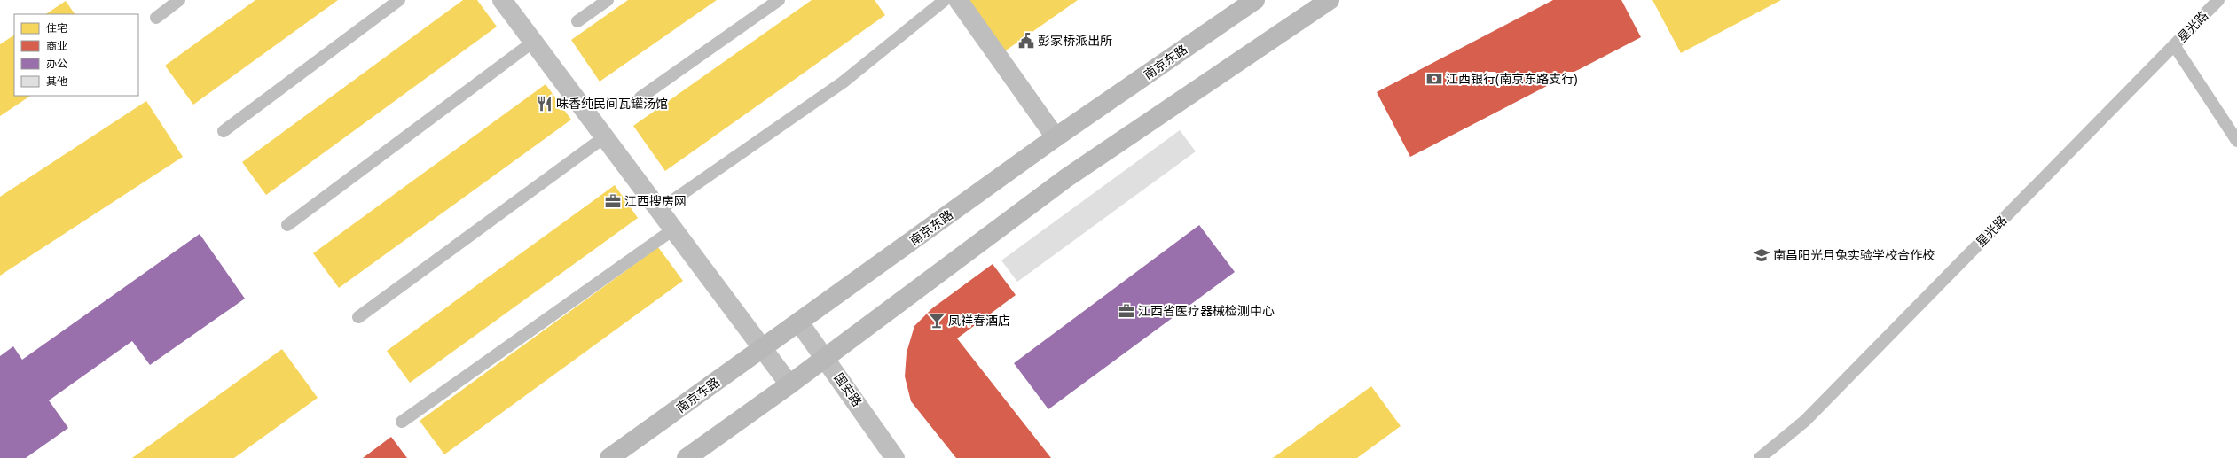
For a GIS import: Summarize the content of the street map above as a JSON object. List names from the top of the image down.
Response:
{
  "streets": {
    "main road": ["南京东路"],
    "street": ["国安路"],
    "lane": ["星光路"]
  },
  "crossings": [
    ["南京东路", "国安路"]
  ],
  "places": {
    "public building": ["彭家桥派出所"],
    "bank": ["江西银行(南京东路支行)"],
    "restaurant": ["味香纯民间瓦罐汤馆"],
    "office": ["江西搜房网", "江西省医疗器械检测中心"],
    "school or university": ["南昌阳光月兔实验学校合作校"],
    "bar": ["凤祥春酒店"]
  },
  "legend": [
    "住宅",
    "商业",
    "办公",
    "其他"
  ]
}
